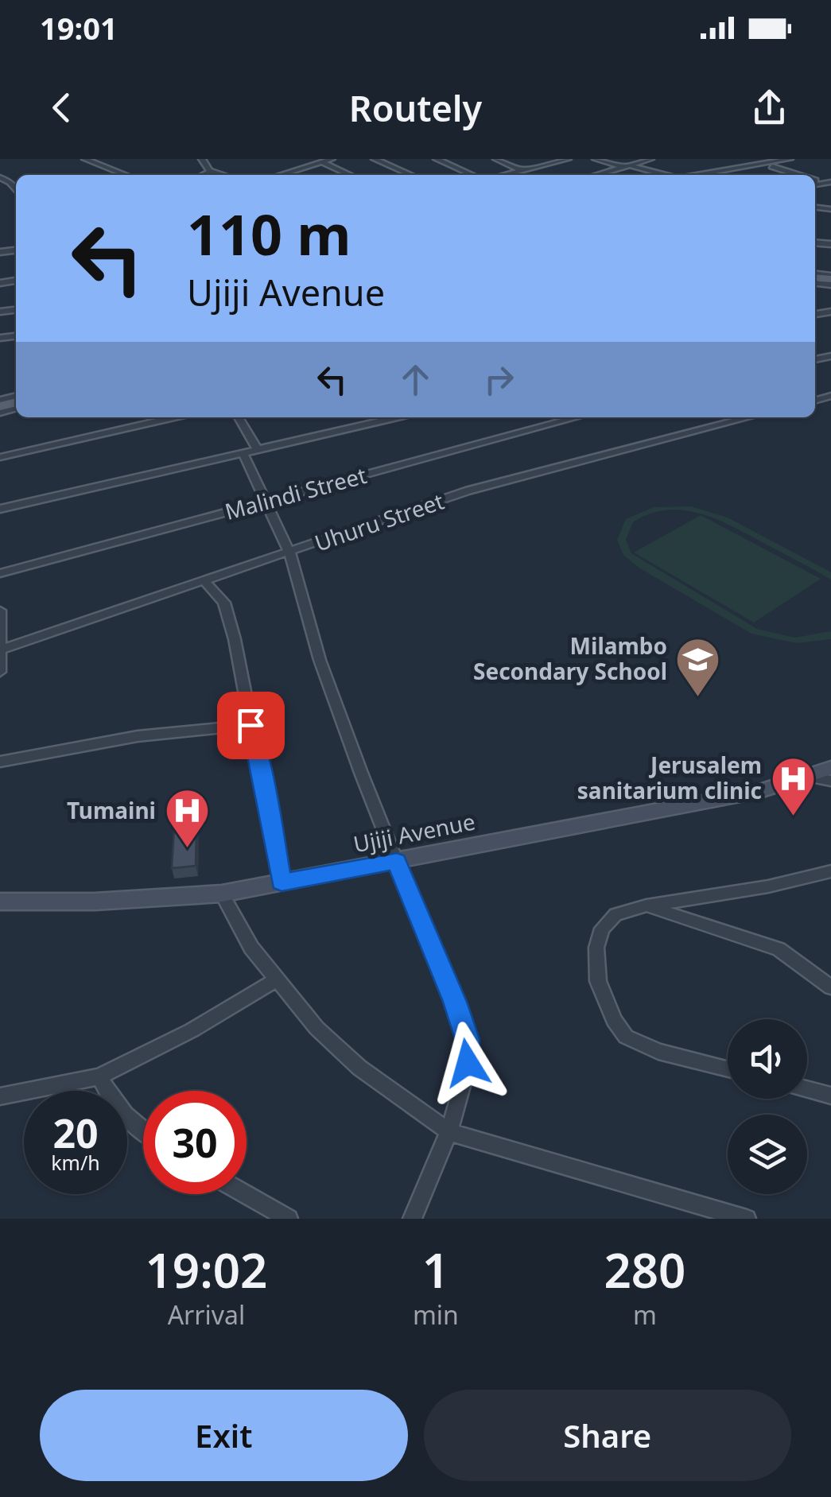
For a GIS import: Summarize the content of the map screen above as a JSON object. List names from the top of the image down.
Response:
{
  "streets": {
    "main road": ["Ujiji Avenue"],
    "street": ["Malindi Street", "Uhuru Street"]
  },
  "places": {
    "school or university": ["Milambo Secondary School"],
    "hospital": ["Jerusalem sanitarium clinic", "Tumaini"]
  },
  "page": {
    "status": "19:01",
    "header": "Routely",
    "turn": ["110 m", "Ujiji Avenue"],
    "speed": "20 km/h",
    "limit": "30",
    "eta": [
      "19:02",
      "Arrival",
      "1",
      "min",
      "280",
      "m"
    ],
    "buttons": ["Exit", "Share"]
  }
}
